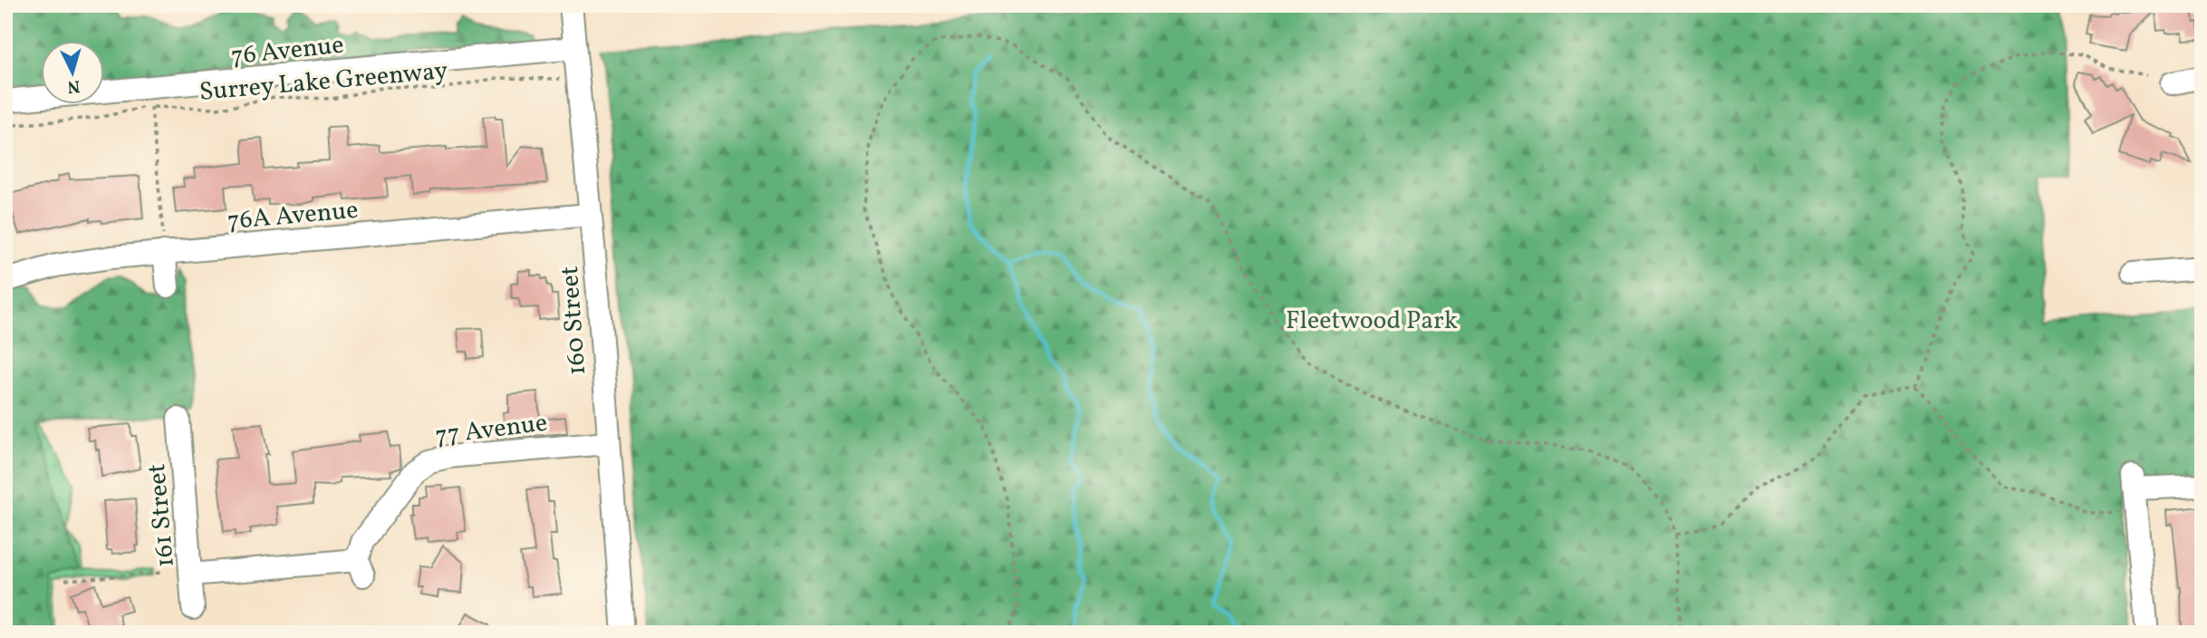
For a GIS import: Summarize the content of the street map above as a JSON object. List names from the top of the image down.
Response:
{
  "streets": {
    "street": [
      "76 Avenue",
      "76A Avenue",
      "160 Street",
      "77 Avenue",
      "161 Street"
    ],
    "path": ["Surrey Lake Greenway"]
  },
  "crossings": [
    ["76 Avenue", "160 Street"],
    ["76A Avenue", "160 Street"],
    ["160 Street", "77 Avenue"],
    ["77 Avenue", "161 Street"]
  ],
  "parks": ["Fleetwood Park"],
  "north": "bottom"
}
